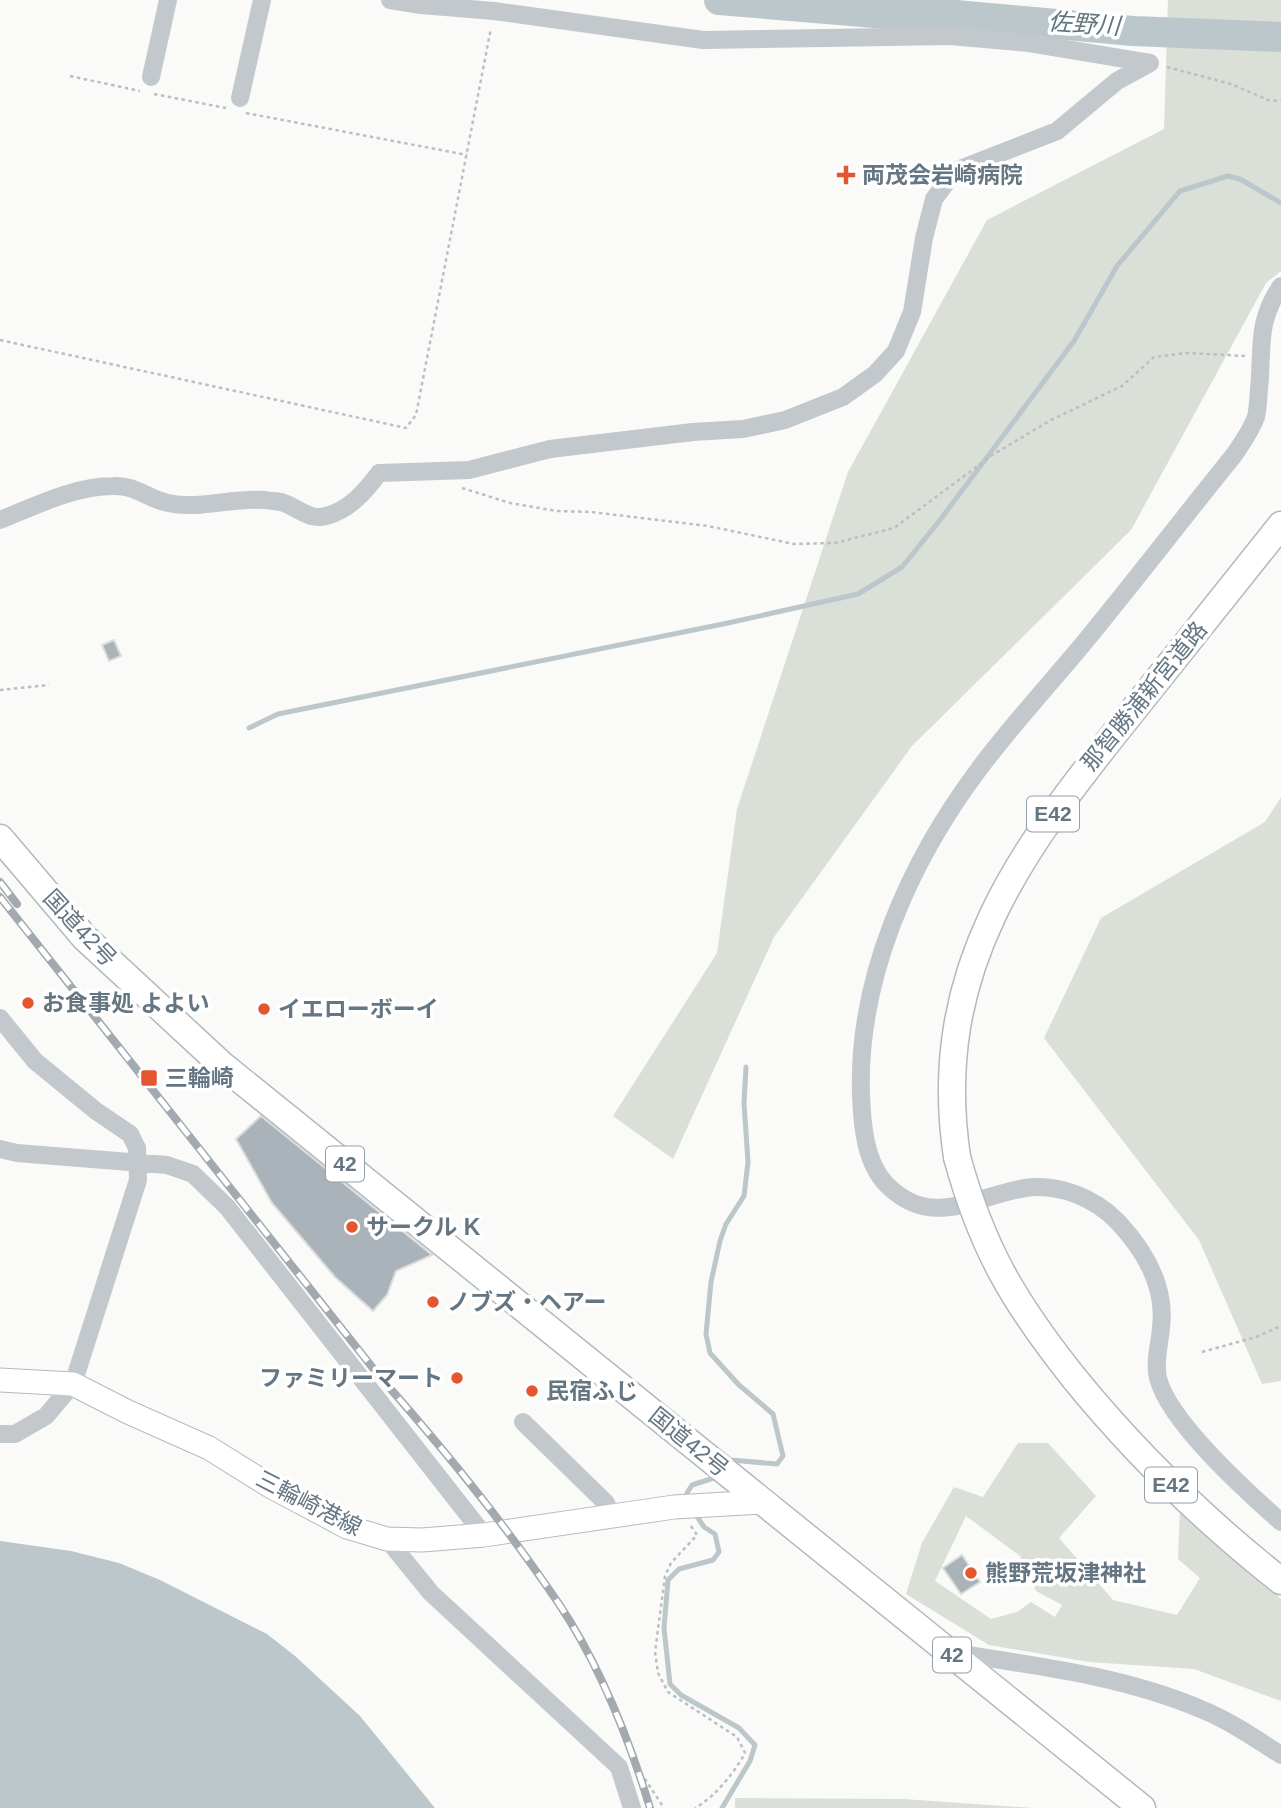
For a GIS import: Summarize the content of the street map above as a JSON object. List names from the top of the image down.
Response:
{
  "streets": {
    "highway": [
      "那智勝浦新宮道路",
      "E42",
      "国道42号",
      "42"
    ],
    "main road": ["三輪崎港線"]
  },
  "crossings": [
    ["国道42号", "三輪崎港線"]
  ],
  "water": ["佐野川"],
  "places": {
    "health": ["両茂会岩崎病院"],
    "other": [
      "お食事処 よよい",
      "イエローボーイ",
      "サークル K",
      "ノブズ・ヘアー",
      "ファミリーマート",
      "民宿ふじ",
      "熊野荒坂津神社"
    ],
    "transit": ["三輪崎"]
  }
}
